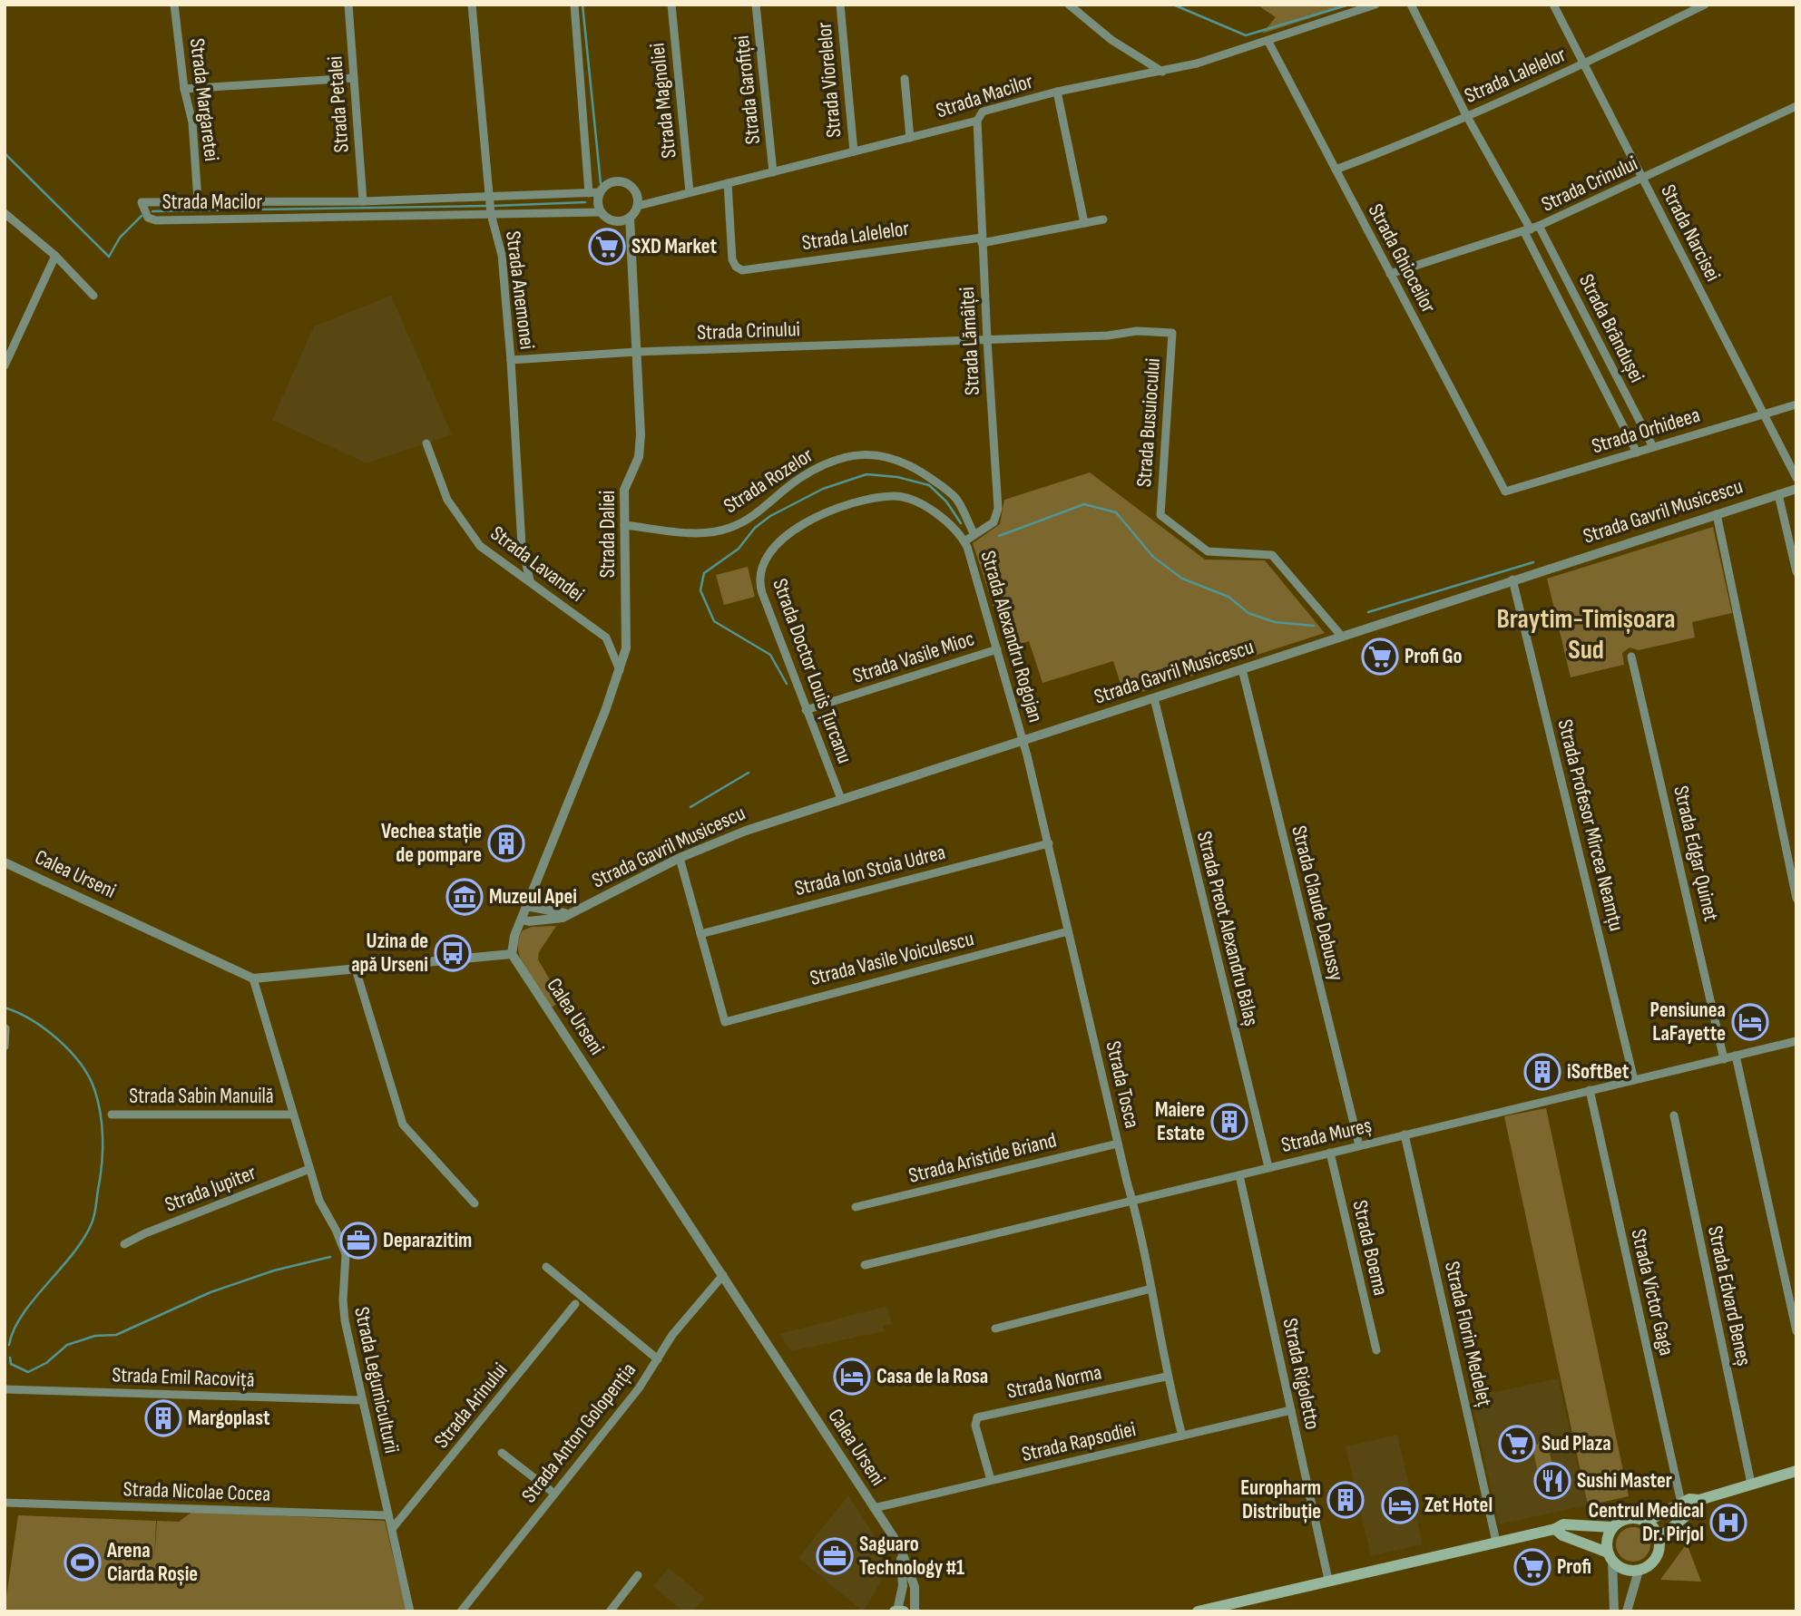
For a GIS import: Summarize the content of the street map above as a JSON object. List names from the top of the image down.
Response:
{
  "streets": {
    "street": [
      "Strada Lalelelor",
      "Strada Viorelelor",
      "Strada Garofiței",
      "Strada Macilor",
      "Strada Margaretei",
      "Strada Magnoliei",
      "Strada Petalei",
      "Strada Crinului",
      "Strada Narcisei",
      "Strada Ghioceilor",
      "Strada Anemonei",
      "Strada Brândușei",
      "Strada Lămâiței",
      "Strada Busuiocului",
      "Strada Orhideea",
      "Strada Rozelor",
      "Strada Gavril Musicescu",
      "Strada Daliei",
      "Strada Lavandei",
      "Strada Alexandru Rogojan",
      "Strada Vasile Mioc",
      "Strada Doctor Louis Țurcanu",
      "Strada Profesor Mircea Neamțu",
      "Strada Edgar Quinet",
      "Strada Ion Stoia Udrea",
      "Calea Urseni",
      "Strada Claude Debussy",
      "Strada Preot Alexandru Bălaș",
      "Strada Vasile Voiculescu",
      "Strada Tosca",
      "Strada Sabin Manuilă",
      "Strada Mureș",
      "Strada Aristide Briand",
      "Strada Jupiter",
      "Strada Boema",
      "Strada Victor Gaga",
      "Strada Edvard Beneș",
      "Strada Florin Medeleț",
      "Strada Rigoletto",
      "Strada Emil Racoviță",
      "Strada Legumiculturii",
      "Strada Norma",
      "Strada Arinului",
      "Strada Anton Golopenția",
      "Strada Rapsodiei",
      "Strada Nicolae Cocea"
    ]
  },
  "crossings": [
    ["Strada Lalelelor", "Strada Macilor"],
    ["Strada Lalelelor", "Strada Narcisei"],
    ["Strada Lalelelor", "Strada Ghioceilor"],
    ["Strada Lalelelor", "Strada Brândușei"],
    ["Strada Lalelelor", "Strada Lămâiței"],
    ["Strada Viorelelor", "Strada Macilor"],
    ["Strada Garofiței", "Strada Macilor"],
    ["Strada Macilor", "Strada Margaretei"],
    ["Strada Macilor", "Strada Magnoliei"],
    ["Strada Macilor", "Strada Petalei"],
    ["Strada Macilor", "Strada Ghioceilor"],
    ["Strada Macilor", "Strada Anemonei"],
    ["Strada Macilor", "Strada Lămâiței"],
    ["Strada Macilor", "Strada Daliei"],
    ["Strada Crinului", "Strada Narcisei"],
    ["Strada Crinului", "Strada Ghioceilor"],
    ["Strada Crinului", "Strada Anemonei"],
    ["Strada Crinului", "Strada Brândușei"],
    ["Strada Crinului", "Strada Lămâiței"],
    ["Strada Crinului", "Strada Busuiocului"],
    ["Strada Crinului", "Strada Daliei"],
    ["Strada Narcisei", "Strada Orhideea"],
    ["Strada Ghioceilor", "Strada Orhideea"],
    ["Strada Anemonei", "Strada Lavandei"],
    ["Strada Brândușei", "Strada Orhideea"],
    ["Strada Lămâiței", "Strada Rozelor"],
    ["Strada Lămâiței", "Strada Alexandru Rogojan"],
    ["Strada Lămâiței", "Strada Vasile Mioc"],
    ["Strada Lămâiței", "Strada Doctor Louis Țurcanu"],
    ["Strada Busuiocului", "Strada Gavril Musicescu"],
    ["Strada Rozelor", "Strada Daliei"],
    ["Strada Gavril Musicescu", "Strada Daliei"],
    ["Strada Gavril Musicescu", "Strada Alexandru Rogojan"],
    ["Strada Gavril Musicescu", "Strada Doctor Louis Țurcanu"],
    ["Strada Gavril Musicescu", "Strada Profesor Mircea Neamțu"],
    ["Strada Gavril Musicescu", "Strada Claude Debussy"],
    ["Strada Gavril Musicescu", "Strada Preot Alexandru Bălaș"],
    ["Strada Gavril Musicescu", "Strada Tosca"],
    ["Strada Daliei", "Strada Lavandei"],
    ["Strada Daliei", "Calea Urseni"],
    ["Strada Alexandru Rogojan", "Strada Vasile Mioc"],
    ["Strada Alexandru Rogojan", "Strada Doctor Louis Țurcanu"],
    ["Strada Alexandru Rogojan", "Strada Tosca"],
    ["Strada Vasile Mioc", "Strada Doctor Louis Țurcanu"],
    ["Strada Profesor Mircea Neamțu", "Strada Mureș"],
    ["Strada Edgar Quinet", "Strada Mureș"],
    ["Strada Ion Stoia Udrea", "Strada Vasile Voiculescu"],
    ["Strada Ion Stoia Udrea", "Strada Tosca"],
    ["Calea Urseni", "Strada Legumiculturii"],
    ["Calea Urseni", "Strada Anton Golopenția"],
    ["Calea Urseni", "Strada Rapsodiei"],
    ["Strada Claude Debussy", "Strada Mureș"],
    ["Strada Preot Alexandru Bălaș", "Strada Mureș"],
    ["Strada Vasile Voiculescu", "Strada Tosca"],
    ["Strada Tosca", "Strada Mureș"],
    ["Strada Tosca", "Strada Aristide Briand"],
    ["Strada Tosca", "Strada Norma"],
    ["Strada Tosca", "Strada Rapsodiei"],
    ["Strada Sabin Manuilă", "Strada Legumiculturii"],
    ["Strada Mureș", "Strada Boema"],
    ["Strada Mureș", "Strada Victor Gaga"],
    ["Strada Mureș", "Strada Florin Medeleț"],
    ["Strada Mureș", "Strada Rigoletto"],
    ["Strada Jupiter", "Strada Legumiculturii"],
    ["Strada Rigoletto", "Strada Rapsodiei"],
    ["Strada Emil Racoviță", "Strada Legumiculturii"],
    ["Strada Legumiculturii", "Strada Arinului"],
    ["Strada Legumiculturii", "Strada Nicolae Cocea"],
    ["Strada Norma", "Strada Rapsodiei"]
  ],
  "districts": ["Braytim-Timișoara Sud"],
  "places": {
    "supermarket": [
      "SXD Market",
      "Profi Go",
      "Sud Plaza",
      "Profi"
    ],
    "building": [
      "Vechea stație de pompare",
      "iSoftBet",
      "Maiere Estate",
      "Margoplast",
      "Europharm Distribuție"
    ],
    "museum": ["Muzeul Apei"],
    "bus stop": ["Uzina de apă Urseni"],
    "hotel": ["Pensiunea LaFayette", "Casa de la Rosa", "Zet Hotel"],
    "office": ["Deparazitim", "Saguaro Technology #1"],
    "restaurant": ["Sushi Master"],
    "hospital": ["Centrul Medical Dr. Pirjol"],
    "sports": ["Arena Ciarda Roșie"]
  }
}
